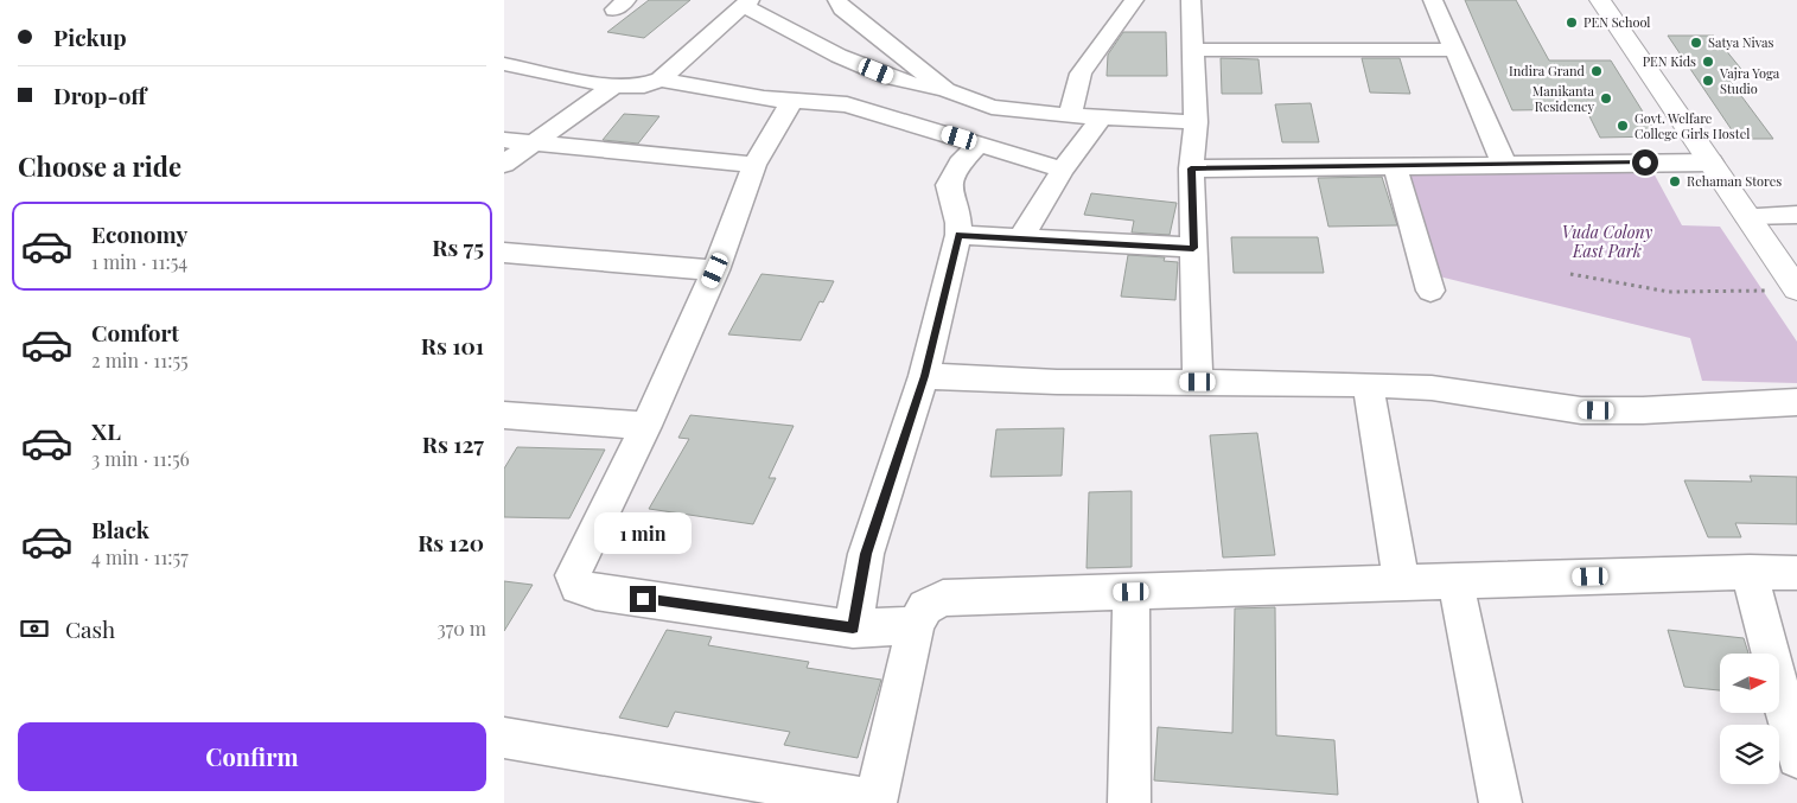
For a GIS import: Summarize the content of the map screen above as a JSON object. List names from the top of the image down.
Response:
{
  "parks": ["Vuda Colony East Park"],
  "places": [
    "PEN School",
    "Satya Nivas",
    "PEN Kids",
    "Indira Grand",
    "Vajra Yoga Studio",
    "Manikanta Residency",
    "Govt. Welfare College Girls Hostel",
    "Rehaman Stores"
  ],
  "north": "right",
  "page": {
    "banner": ["Pickup", "Drop-off"],
    "heading": "Choose a ride",
    "list": [
      {
        "name": "Economy",
        "note": "1 min · 11:54",
        "value": "Rs 75"
      },
      {
        "name": "Comfort",
        "note": "2 min · 11:55",
        "value": "Rs 101"
      },
      {
        "name": "XL",
        "note": "3 min · 11:56",
        "value": "Rs 127"
      },
      {
        "name": "Black",
        "note": "4 min · 11:57",
        "value": "Rs 120"
      }
    ],
    "bubble": "1 min",
    "pay": ["Cash", "370 m"],
    "buttons": "Confirm"
  }
}
